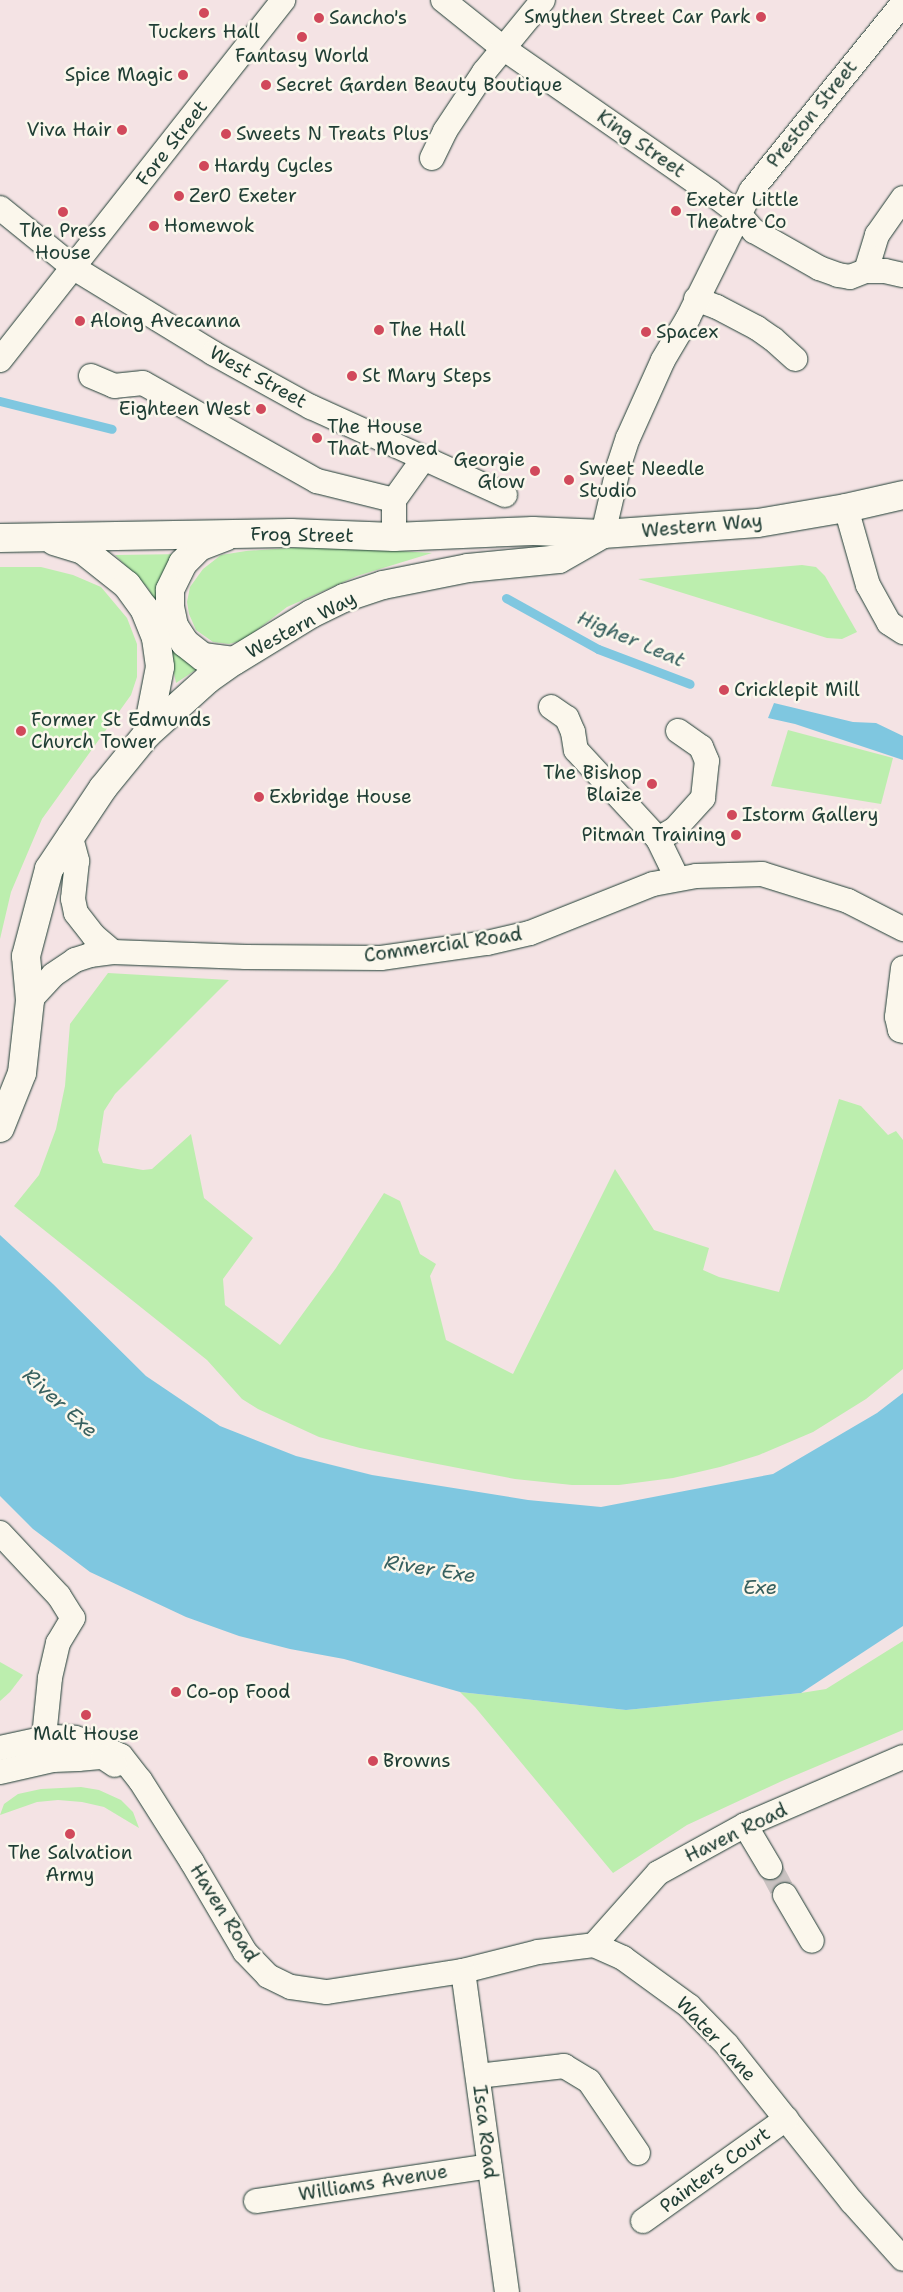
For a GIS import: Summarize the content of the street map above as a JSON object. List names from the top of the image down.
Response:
{
  "streets": {
    "main road": ["Western Way", "Frog Street"],
    "street": [
      "Preston Street",
      "Fore Street",
      "King Street",
      "West Street",
      "Commercial Road",
      "Haven Road",
      "Water Lane",
      "Isca Road",
      "Painters Court",
      "Williams Avenue"
    ]
  },
  "crossings": [
    ["Preston Street", "King Street"],
    ["Preston Street", "Western Way"],
    ["Preston Street", "Frog Street"],
    ["Fore Street", "West Street"],
    ["Western Way", "Frog Street"],
    ["Western Way", "Commercial Road"],
    ["Haven Road", "Water Lane"],
    ["Haven Road", "Isca Road"],
    ["Water Lane", "Painters Court"],
    ["Isca Road", "Williams Avenue"]
  ],
  "water": ["Higher Leat", "River Exe", "Exe"],
  "places": [
    "Tuckers Hall",
    "Smythen Street Car Park",
    "Sancho's",
    "Fantasy World",
    "Spice Magic",
    "Secret Garden Beauty Boutique",
    "Viva Hair",
    "Sweets N Treats Plus",
    "Hardy Cycles",
    "Zer0 Exeter",
    "Exeter Little Theatre Co",
    "The Press House",
    "Homewok",
    "Along Avecanna",
    "The Hall",
    "Spacex",
    "St Mary Steps",
    "Eighteen West",
    "The House That Moved",
    "Georgie Glow",
    "Sweet Needle Studio",
    "Cricklepit Mill",
    "Former St Edmunds Church Tower",
    "The Bishop Blaize",
    "Exbridge House",
    "Istorm Gallery",
    "Pitman Training",
    "Co-op Food",
    "Malt House",
    "Browns",
    "The Salvation Army"
  ]
}
